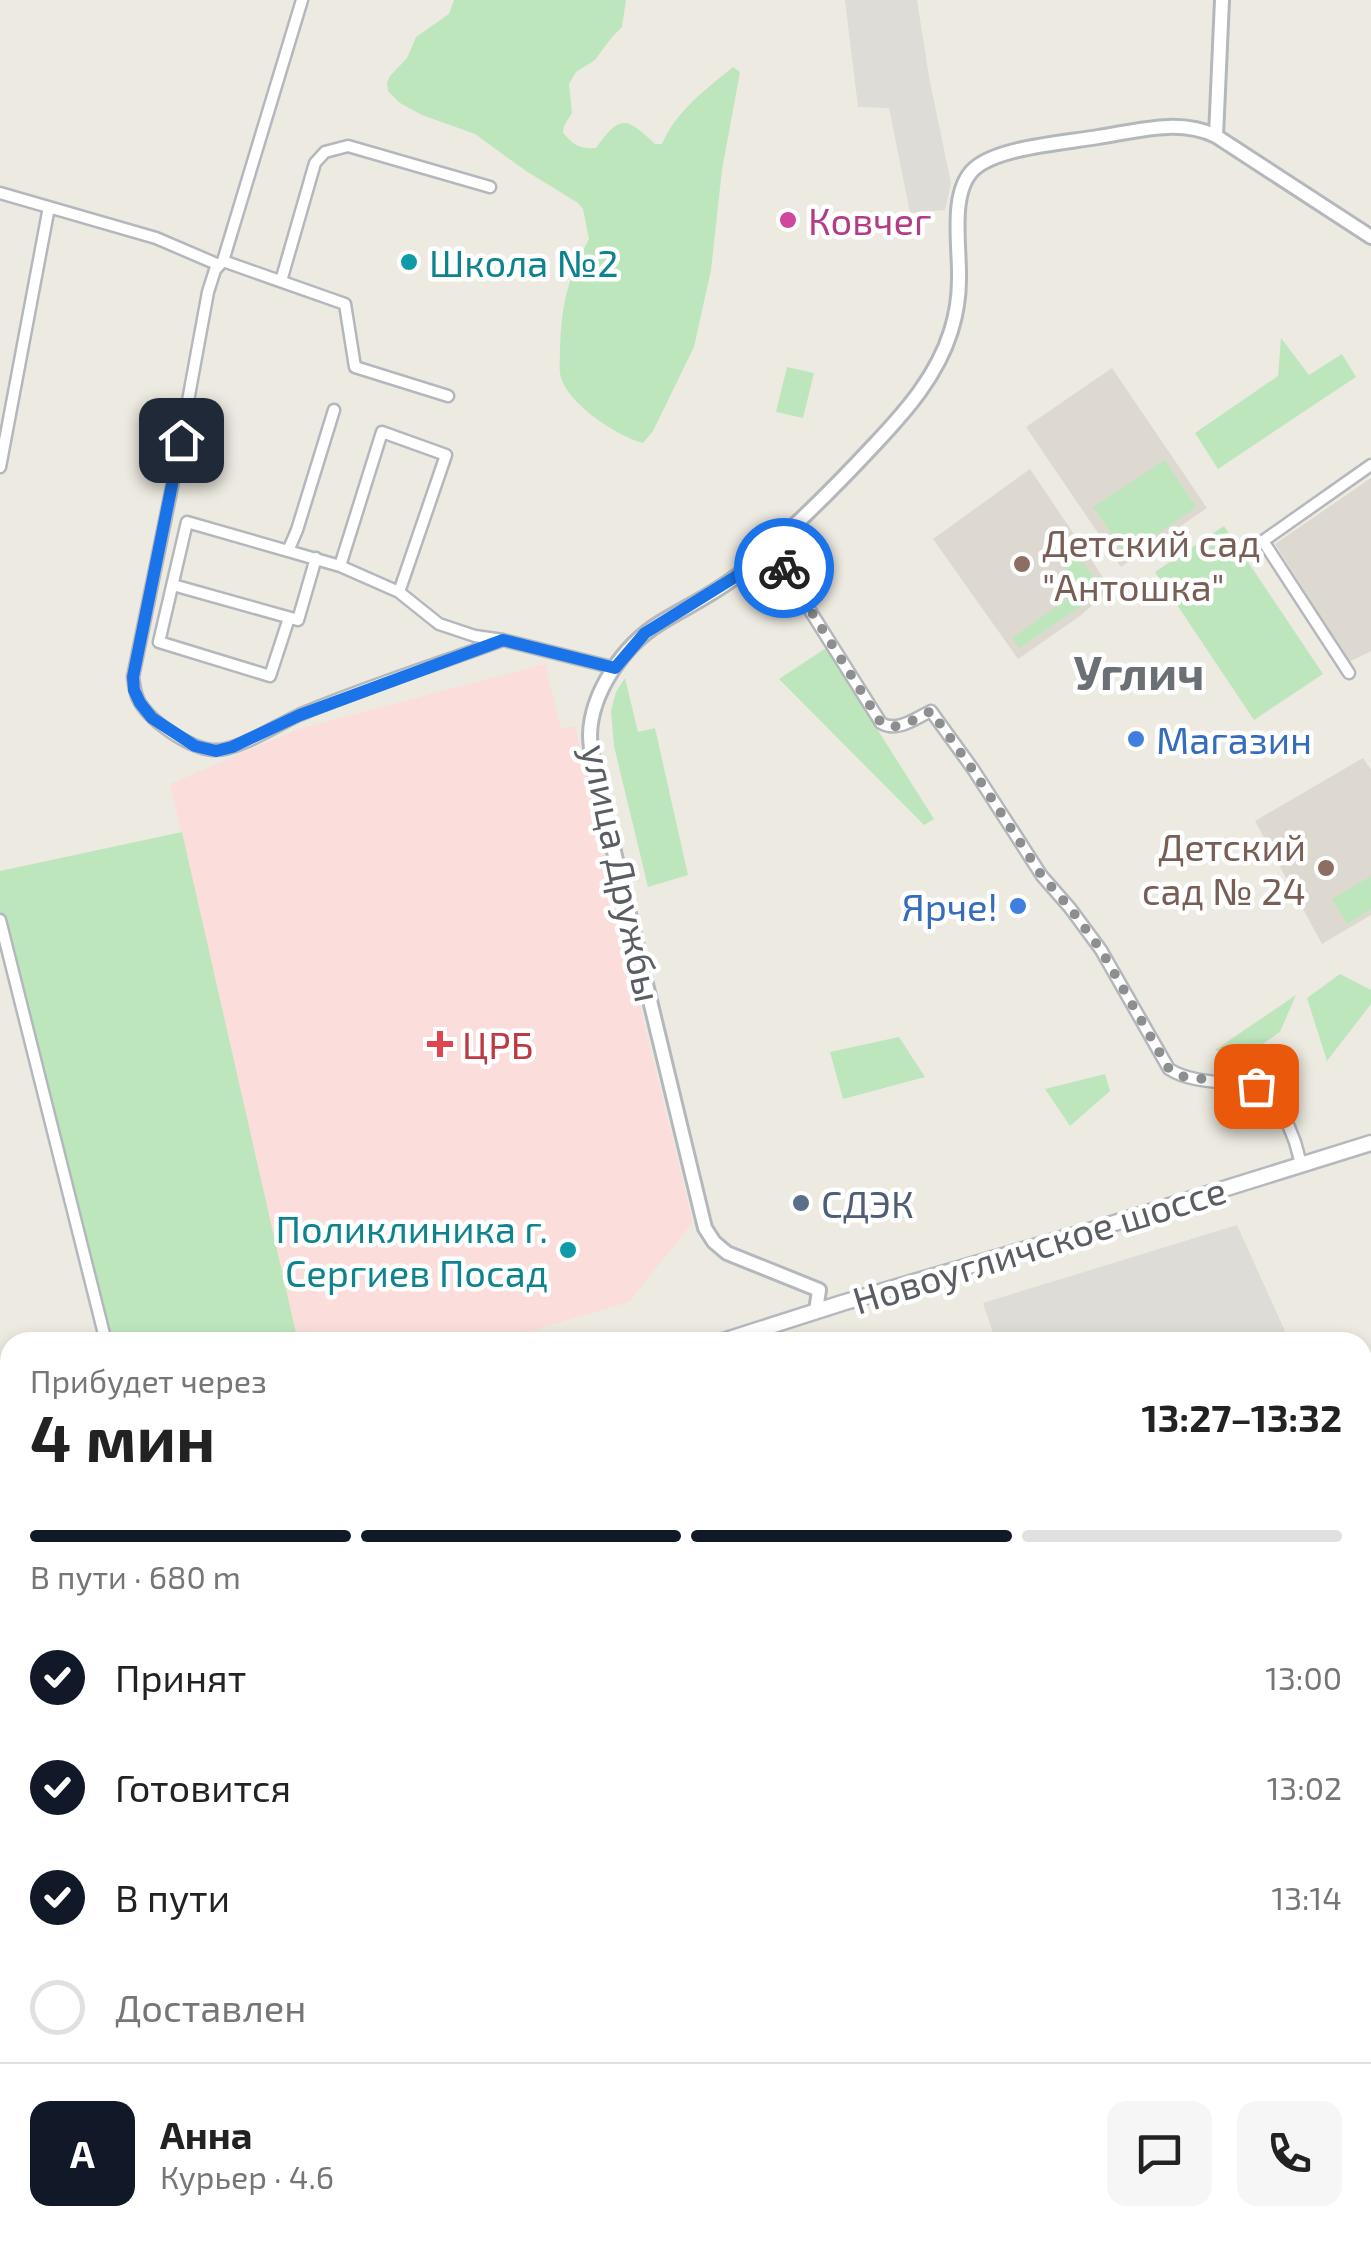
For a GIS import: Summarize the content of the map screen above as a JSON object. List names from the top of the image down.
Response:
{
  "streets": {
    "main road": ["Новоугличское шоссе"],
    "street": ["улица Дружбы"]
  },
  "crossings": [
    ["улица Дружбы", "Новоугличское шоссе"]
  ],
  "districts": ["Углич"],
  "places": {
    "other": [
      "Ковчег",
      "Школа №2",
      "Детский сад \"Антошка\"",
      "Магазин",
      "Детский сад № 24",
      "Ярче!",
      "СДЭК",
      "Поликлиника г. Сергиев Посад"
    ],
    "health": ["ЦРБ"]
  },
  "page": {
    "heading": ["4 мин", "Прибудет через", "13:27–13:32"],
    "panel": ["Анна", "Курьер · 4.6"],
    "bar": "В пути · 680 m",
    "list": [
      ["Принят", "13:00"],
      ["Готовится", "13:02"],
      ["В пути", "13:14"],
      "Доставлен"
    ],
    "round": "А"
  }
}
